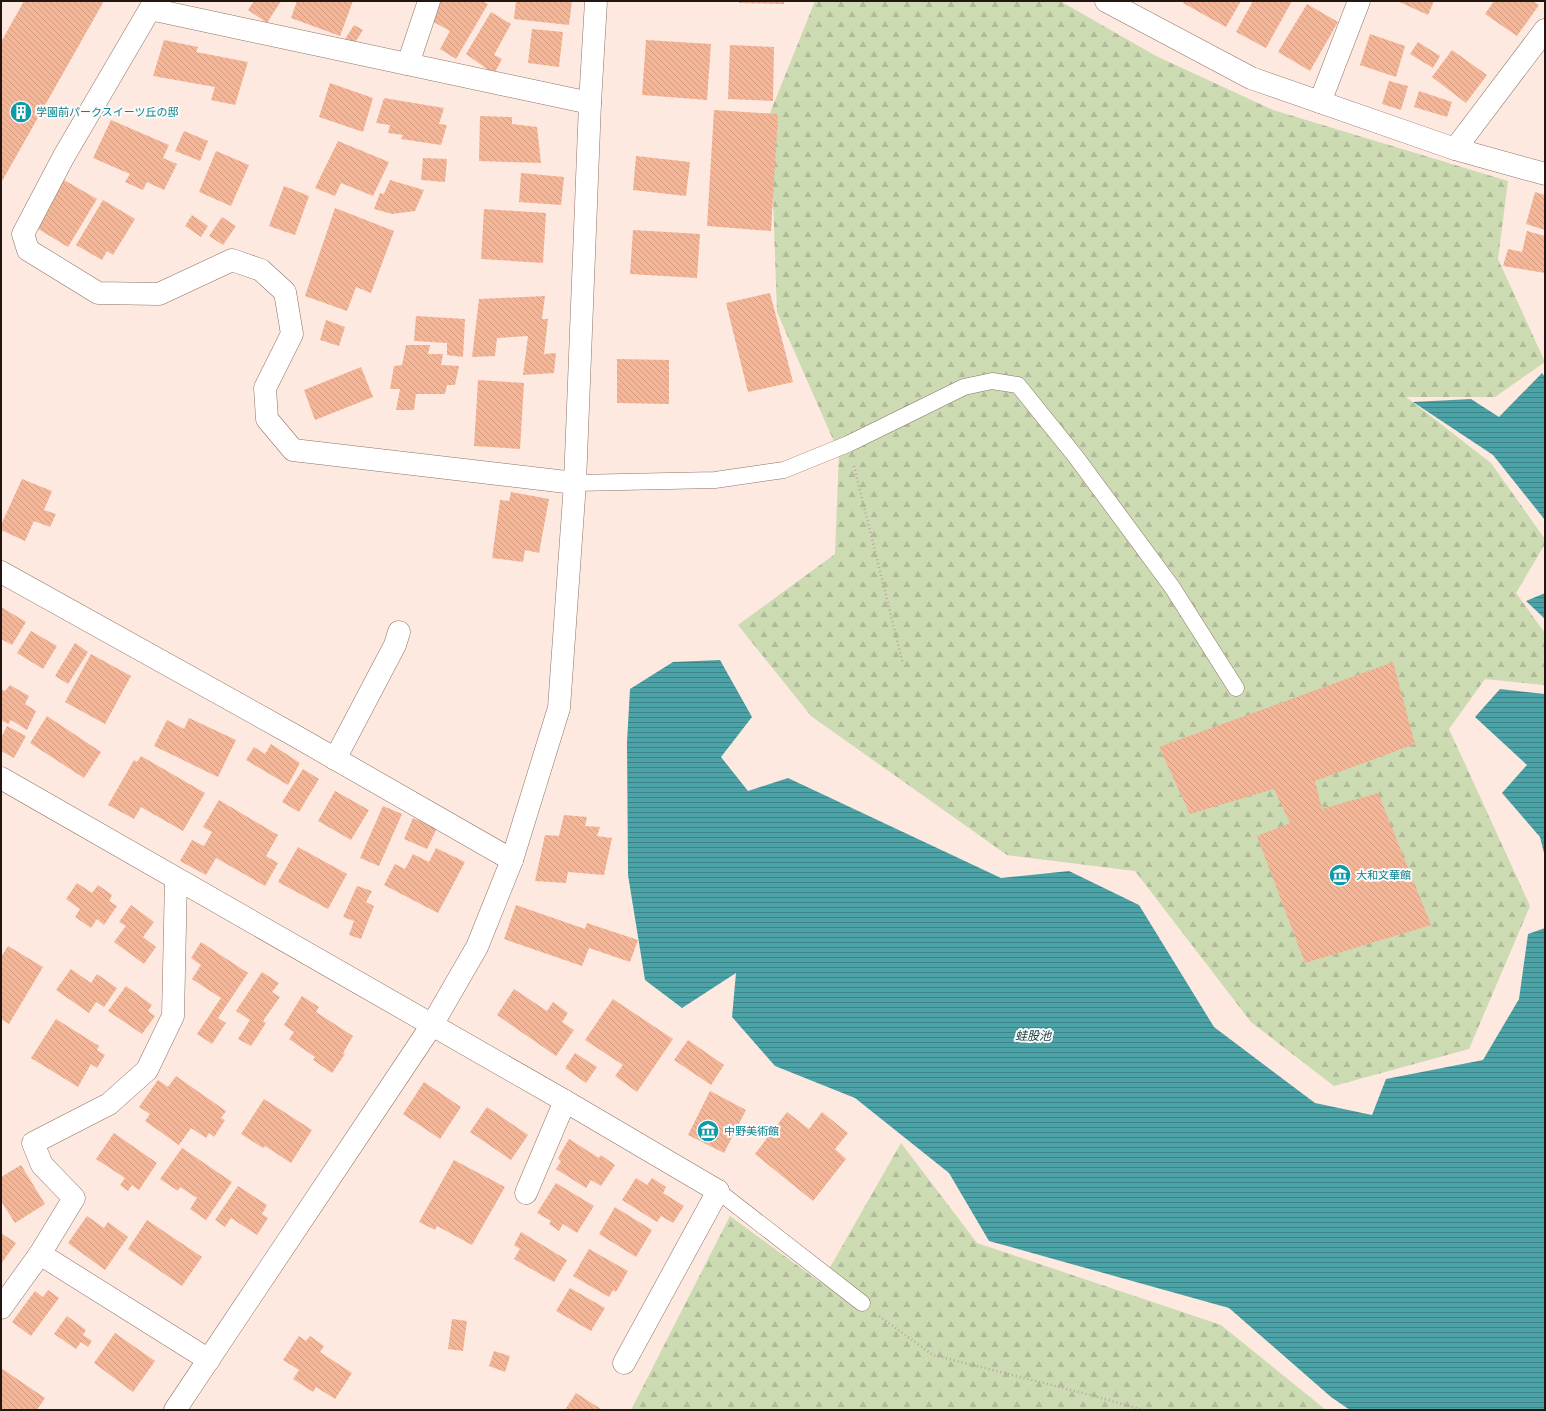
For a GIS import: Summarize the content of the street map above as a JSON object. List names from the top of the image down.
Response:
{
  "water": ["蛙股池"],
  "places": {
    "building": ["学園前パークスイーツ丘の邸"],
    "museum": ["大和文華館", "中野美術館"]
  }
}
